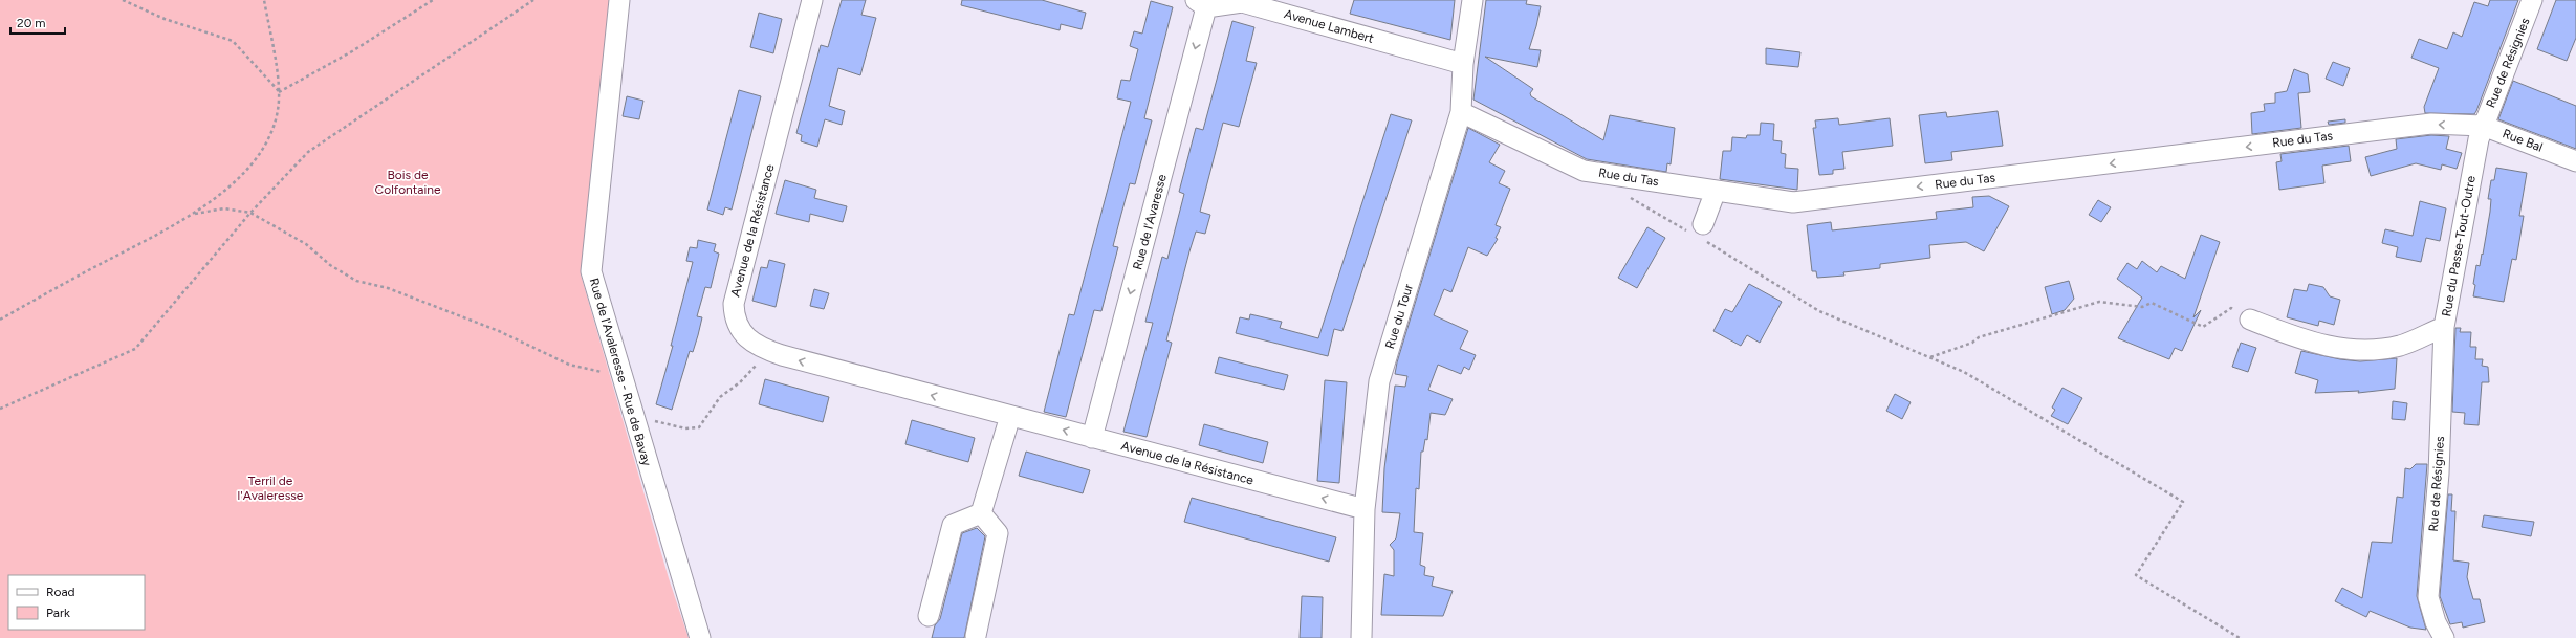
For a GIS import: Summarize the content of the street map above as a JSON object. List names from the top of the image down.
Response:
{
  "streets": {
    "street": [
      "Avenue Lambert",
      "Rue de Résignies",
      "Rue du Tas",
      "Rue Bal",
      "Rue de l'Avaresse",
      "Avenue de la Résistance",
      "Rue du Passe-Tout-Outre",
      "Rue du Tour",
      "Rue de l'Avaleresse - Rue de Bavay"
    ]
  },
  "crossings": [
    ["Avenue Lambert", "Rue de l'Avaresse"],
    ["Avenue Lambert", "Rue du Tour"],
    ["Rue de Résignies", "Rue du Tas"],
    ["Rue de Résignies", "Rue Bal"],
    ["Rue de Résignies", "Rue du Passe-Tout-Outre"],
    ["Rue du Tas", "Rue Bal"],
    ["Rue du Tas", "Rue du Passe-Tout-Outre"],
    ["Rue du Tas", "Rue du Tour"],
    ["Rue Bal", "Rue du Passe-Tout-Outre"],
    ["Rue de l'Avaresse", "Avenue de la Résistance"],
    ["Avenue de la Résistance", "Rue du Tour"]
  ],
  "one_way": ["Rue du Tas", "Rue de l'Avaresse", "Avenue de la Résistance"],
  "parks": ["Bois de Colfontaine", "Terril de l'Avaleresse"],
  "legend": ["Road", "Park"],
  "scale_bar": "20 m"
}
